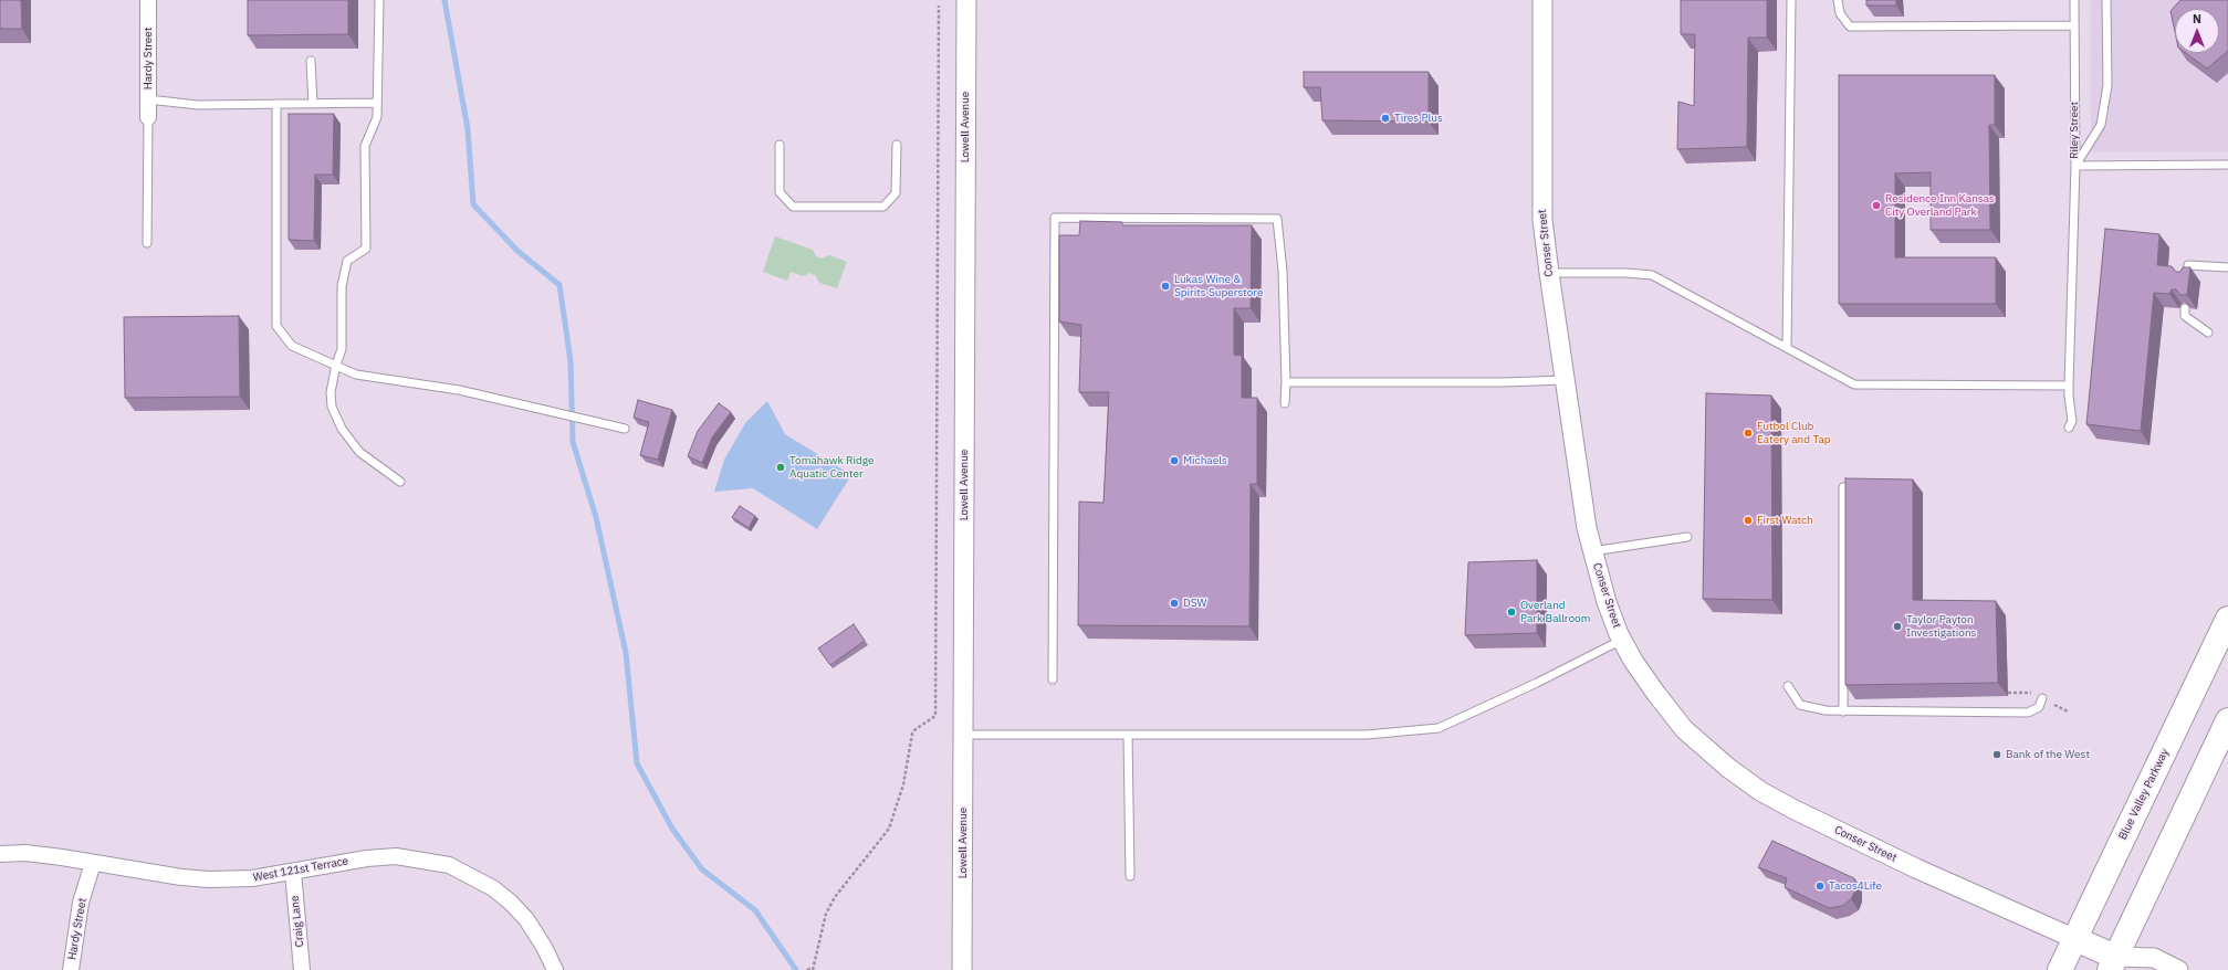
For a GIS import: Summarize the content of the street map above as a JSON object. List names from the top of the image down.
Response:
{
  "streets": {
    "main road": ["Blue Valley Parkway"],
    "street": [
      "Hardy Street",
      "Lowell Avenue",
      "Conser Street",
      "West 121st Terrace",
      "Craig Lane"
    ],
    "lane": ["Riley Street"]
  },
  "crossings": [
    ["Hardy Street", "West 121st Terrace"],
    ["Conser Street", "Blue Valley Parkway"],
    ["West 121st Terrace", "Craig Lane"]
  ],
  "places": [
    "Tires Plus",
    "Residence Inn Kansas City Overland Park",
    "Lukas Wine & Spirits Superstore",
    "Futbol Club Eatery and Tap",
    "Michaels",
    "Tomahawk Ridge Aquatic Center",
    "First Watch",
    "DSW",
    "Overland Park Ballroom",
    "Taylor Payton Investigations",
    "Bank of the West",
    "Tacos4Life"
  ],
  "north": "top"
}
